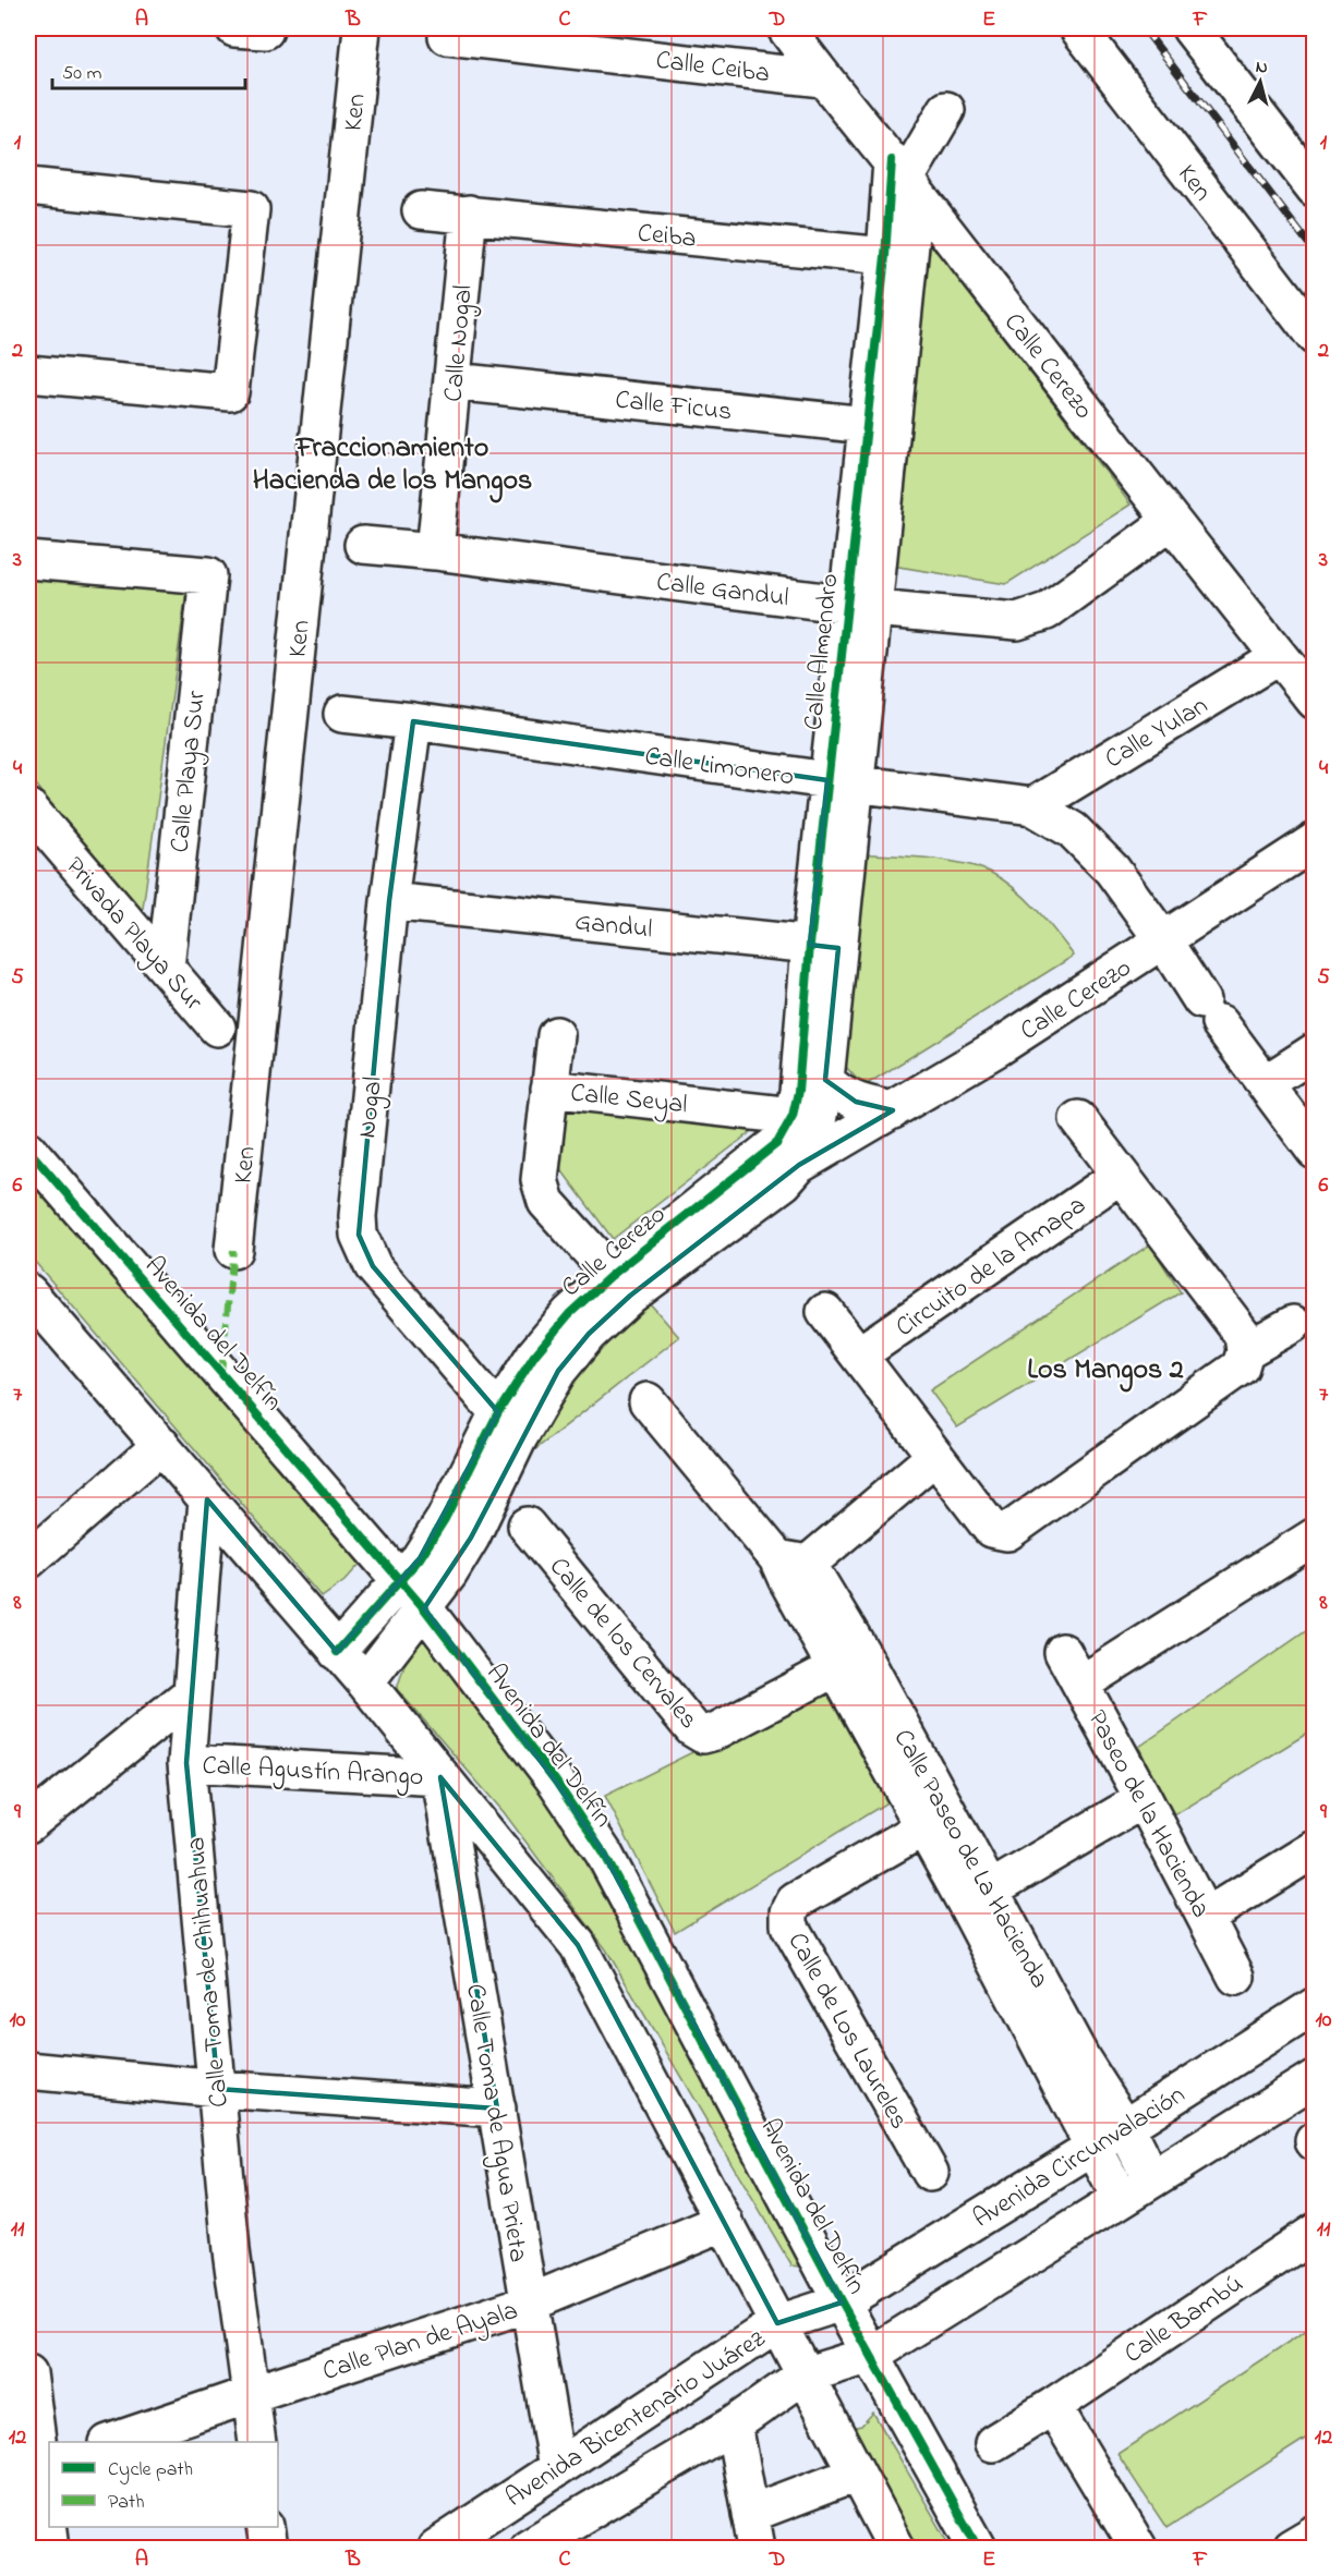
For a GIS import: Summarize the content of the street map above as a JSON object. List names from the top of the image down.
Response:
{
  "streets": {
    "street": [
      "Calle Ceiba",
      "Ken",
      "Ceiba",
      "Calle Nogal",
      "Calle Cerezo",
      "Calle Ficus",
      "Calle Gandul",
      "Calle Almendro",
      "Calle Yulan",
      "Calle Limonero",
      "Calle Playa Sur",
      "Gandul",
      "Privada Playa Sur",
      "Calle Seyal",
      "Nogal",
      "Circuito de la Amapa",
      "Avenida del Delfín",
      "Calle de los Cervales",
      "Calle Agustín Arango",
      "Paseo de la Hacienda",
      "Calle Paseo de La Hacienda",
      "Calle Toma de Chihuahua",
      "Calle de Los Laureles",
      "Calle Toma de Agua Prieta",
      "Avenida Circunvalación",
      "Calle Bambú",
      "Calle Plan de Ayala",
      "Avenida Bicentenario Juárez"
    ]
  },
  "crossings": [
    ["Calle Ceiba", "Calle Cerezo"],
    ["Ceiba", "Calle Nogal"],
    ["Ceiba", "Calle Almendro"],
    ["Calle Nogal", "Calle Ficus"],
    ["Calle Nogal", "Calle Gandul"],
    ["Calle Cerezo", "Calle Gandul"],
    ["Calle Cerezo", "Calle Almendro"],
    ["Calle Cerezo", "Calle Yulan"],
    ["Calle Cerezo", "Calle Limonero"],
    ["Calle Cerezo", "Calle Seyal"],
    ["Calle Cerezo", "Nogal"],
    ["Calle Cerezo", "Avenida del Delfín"],
    ["Calle Ficus", "Calle Almendro"],
    ["Calle Gandul", "Calle Almendro"],
    ["Calle Almendro", "Calle Limonero"],
    ["Calle Almendro", "Gandul"],
    ["Calle Almendro", "Calle Seyal"],
    ["Calle Yulan", "Calle Limonero"],
    ["Calle Limonero", "Nogal"],
    ["Calle Playa Sur", "Privada Playa Sur"],
    ["Gandul", "Nogal"],
    ["Avenida del Delfín", "Avenida Circunvalación"],
    ["Avenida del Delfín", "Avenida Bicentenario Juárez"],
    ["Calle de los Cervales", "Calle Paseo de La Hacienda"],
    ["Calle Agustín Arango", "Calle Toma de Chihuahua"],
    ["Calle Agustín Arango", "Calle Toma de Agua Prieta"],
    ["Calle Paseo de La Hacienda", "Calle de Los Laureles"],
    ["Calle Paseo de La Hacienda", "Avenida Circunvalación"],
    ["Calle Toma de Chihuahua", "Calle Plan de Ayala"],
    ["Calle Toma de Agua Prieta", "Calle Plan de Ayala"],
    ["Calle Toma de Agua Prieta", "Avenida Bicentenario Juárez"],
    ["Avenida Circunvalación", "Avenida Bicentenario Juárez"]
  ],
  "districts": ["Fraccionamiento Hacienda de los Mangos", "Los Mangos 2"],
  "legend": ["Cycle path", "Path"],
  "scale_bar": "50 m",
  "north": "top",
  "grid": {
    "columns": [
      "A",
      "B",
      "C",
      "D",
      "E",
      "F"
    ],
    "rows": [
      "1",
      "2",
      "3",
      "4",
      "5",
      "6",
      "7",
      "8",
      "9",
      "10",
      "11",
      "12"
    ]
  }
}
